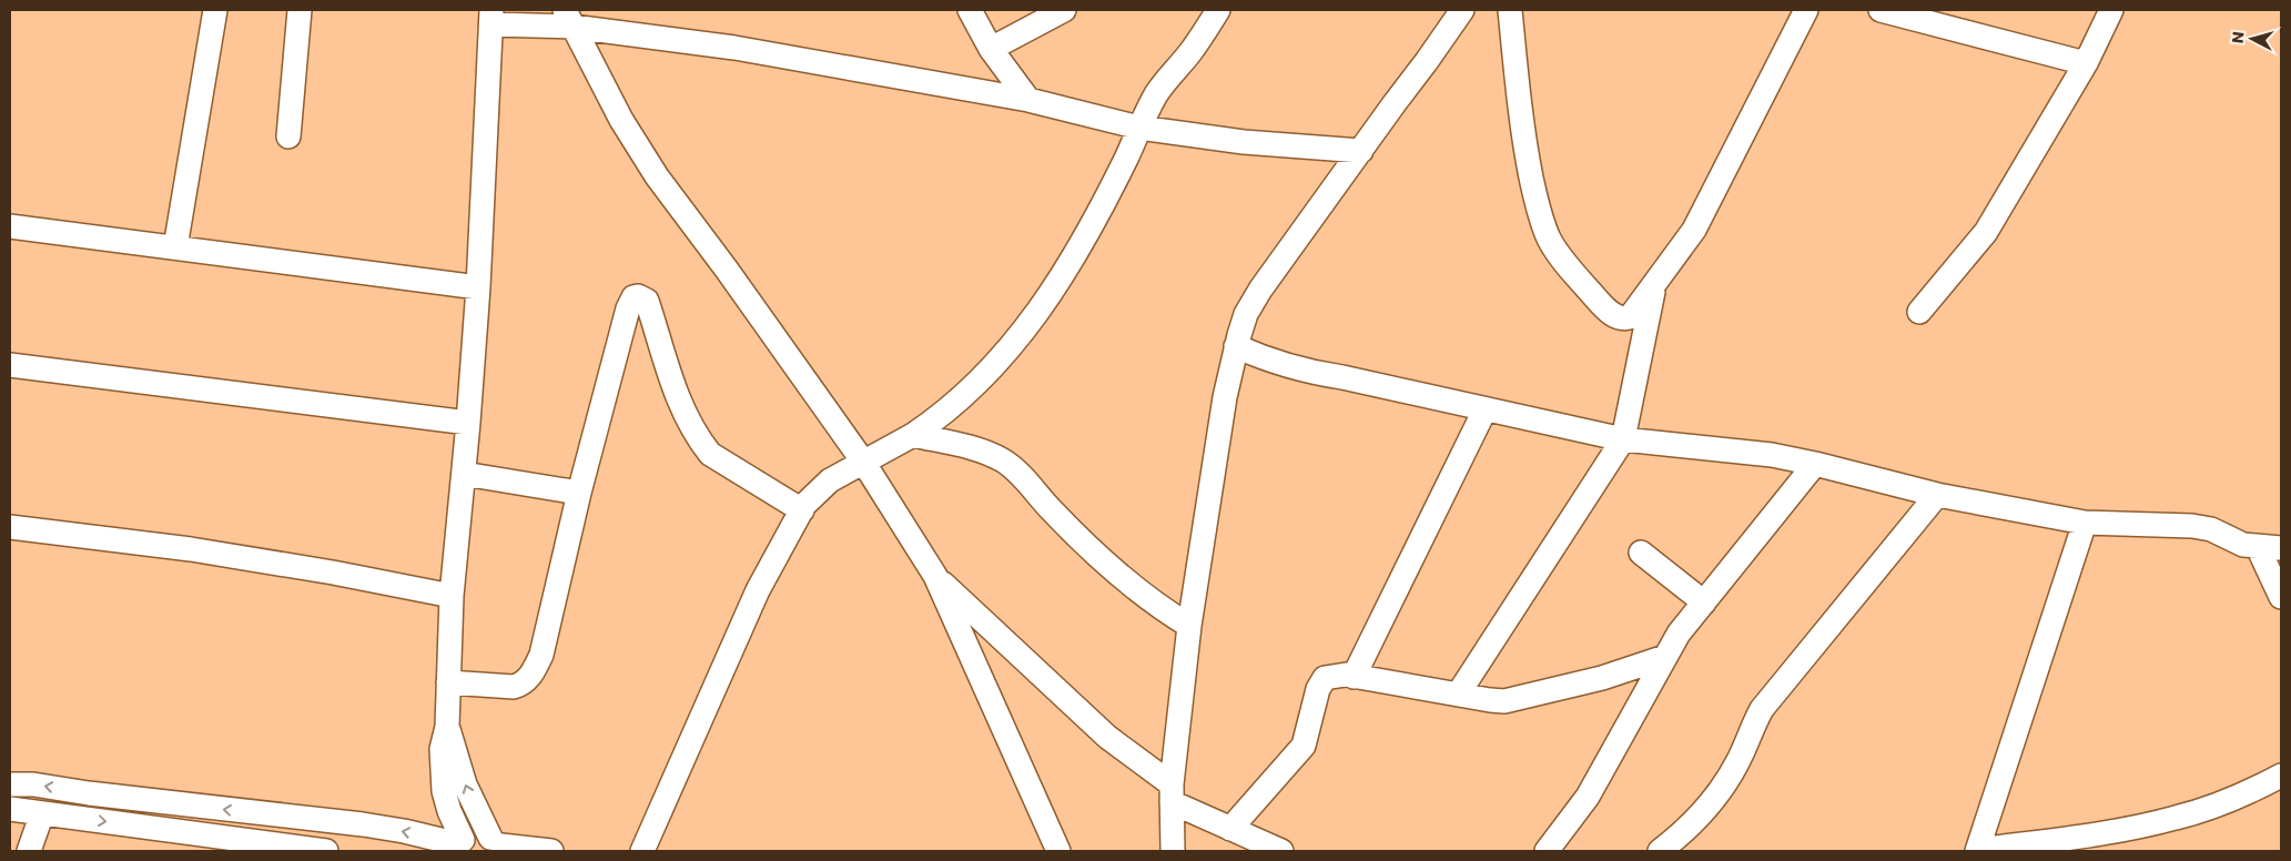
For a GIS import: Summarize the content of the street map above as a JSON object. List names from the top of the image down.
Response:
{
  "north": "left"
}
